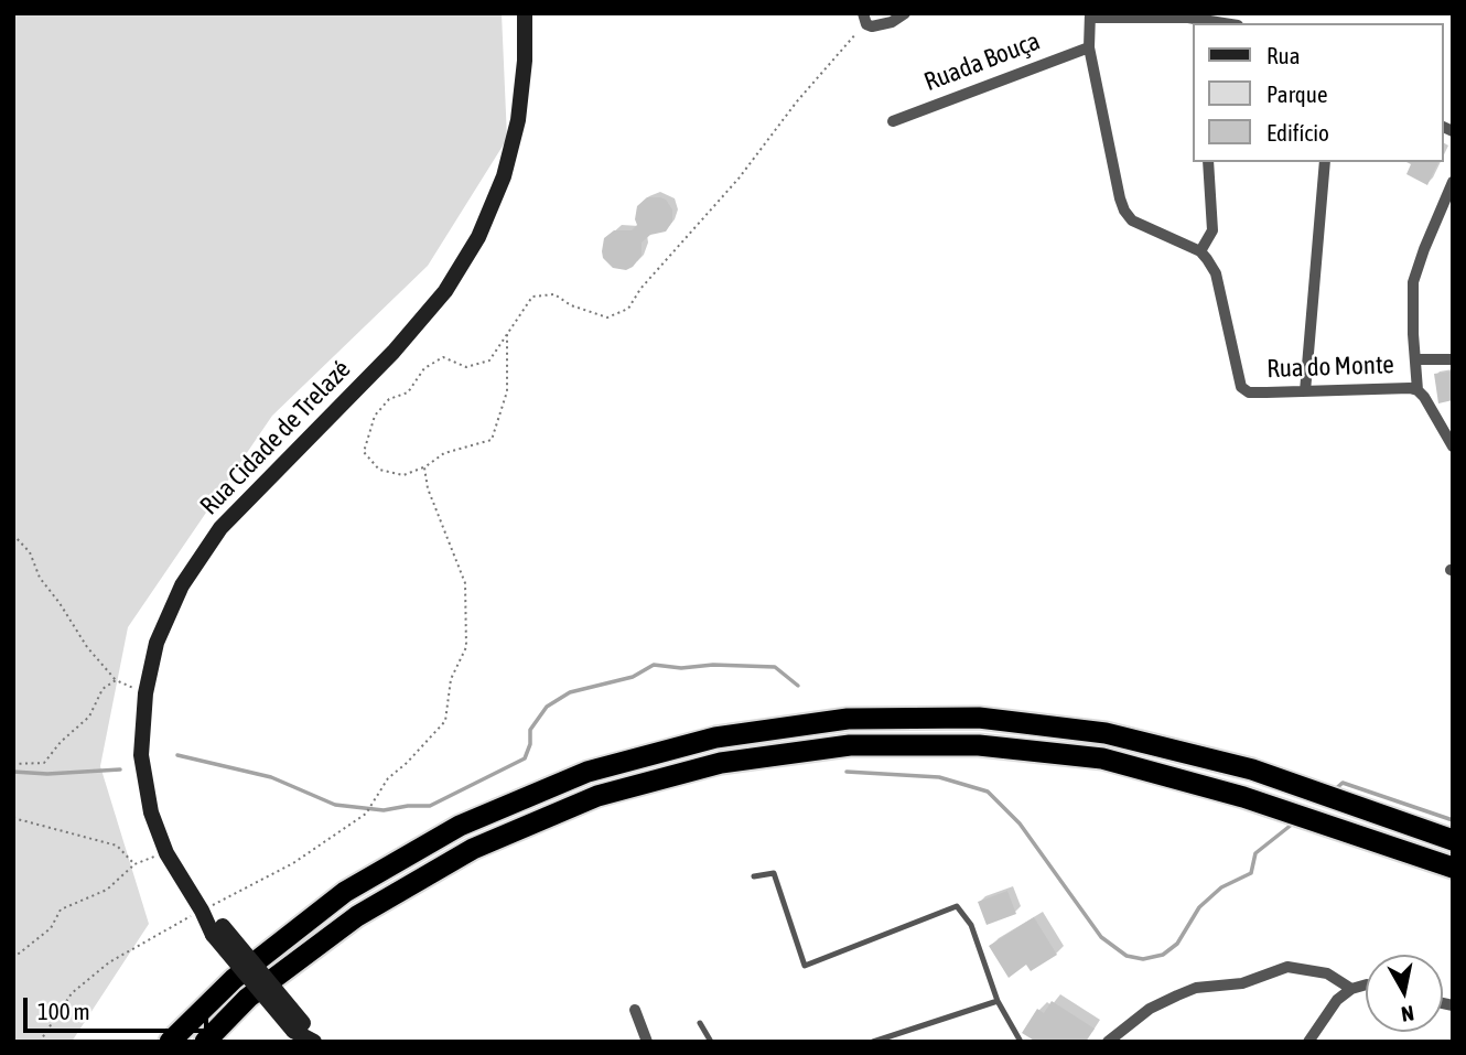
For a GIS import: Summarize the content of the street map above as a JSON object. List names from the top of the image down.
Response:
{
  "streets": {
    "street": ["Ruada Bouça", "Rua do Monte", "Rua Cidade de Trelazé"]
  },
  "legend": ["Rua", "Parque", "Edifício"],
  "scale_bar": "100 m",
  "north": "bottom"
}
